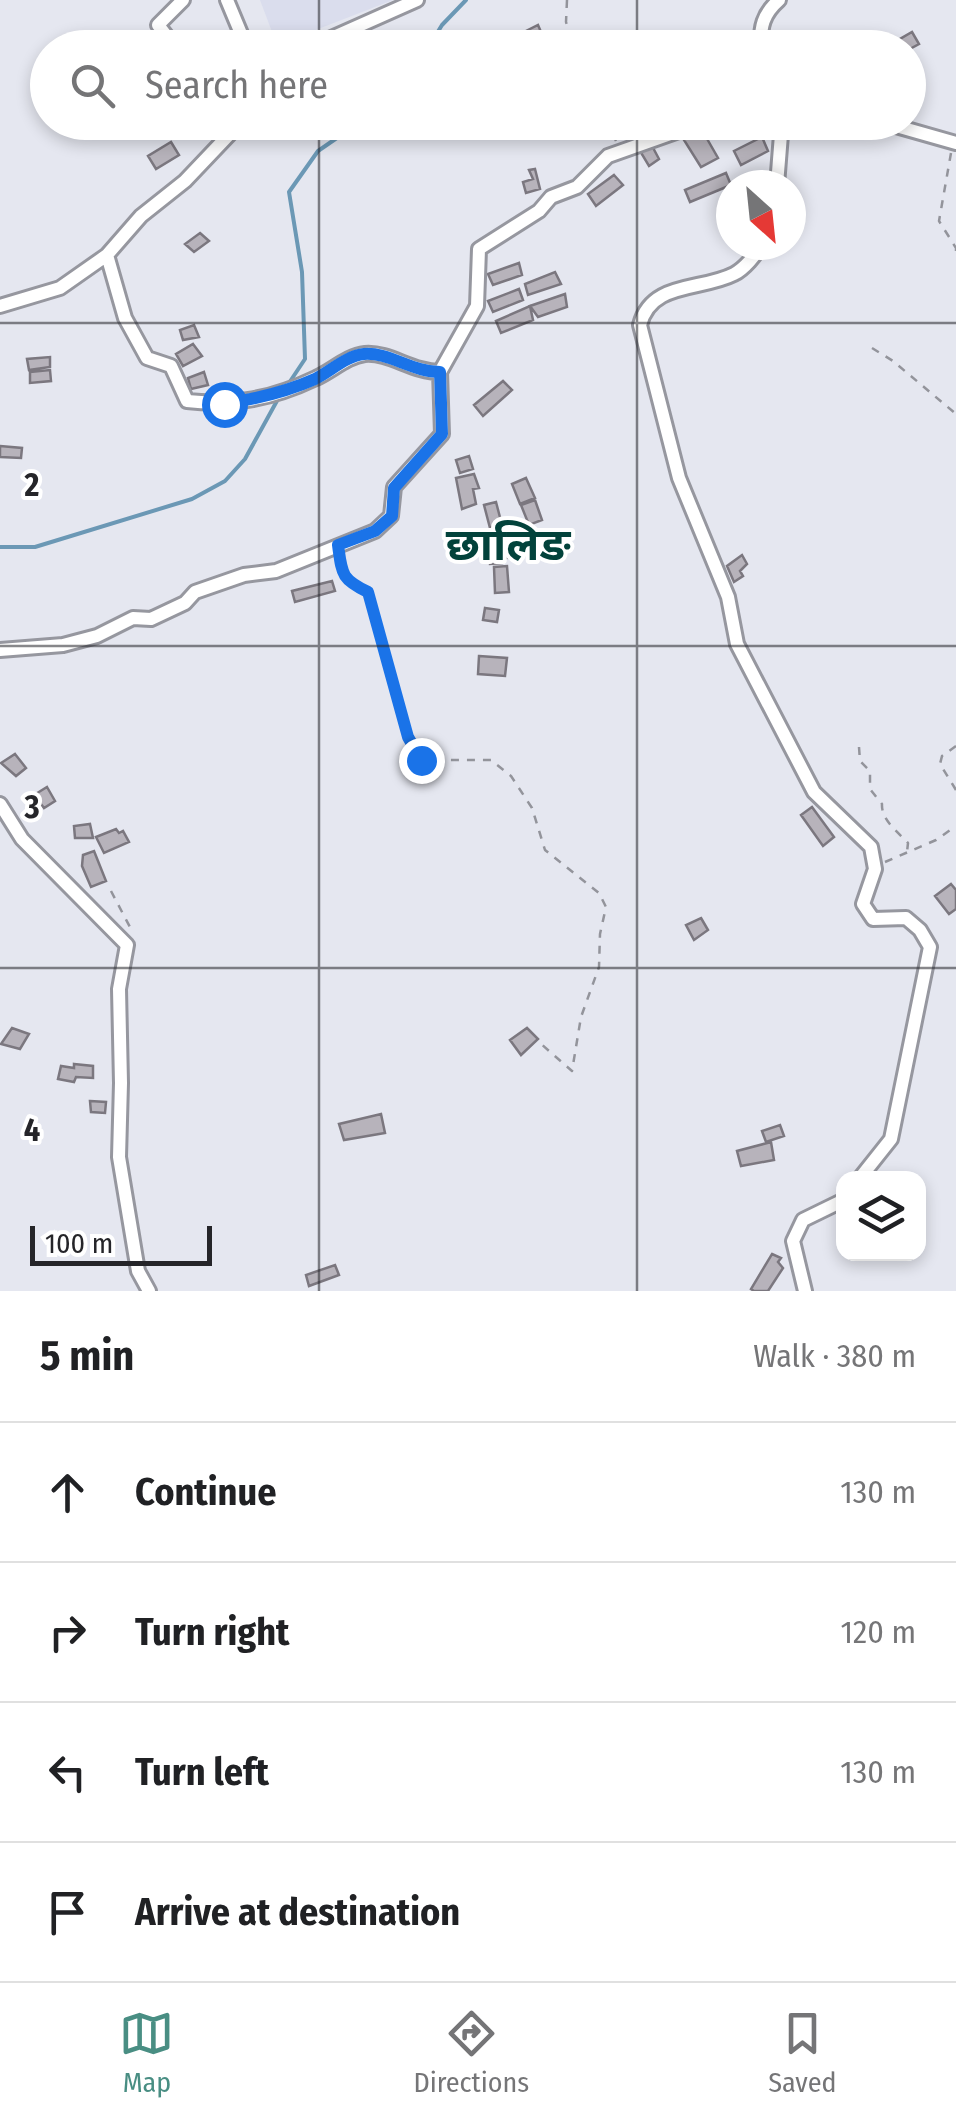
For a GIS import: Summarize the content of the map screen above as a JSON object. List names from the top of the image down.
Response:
{
  "districts": ["छालिङ"],
  "scale_bar": "100 m",
  "north": "bottom right",
  "page": {
    "search": "Search here",
    "scale": "100 m",
    "heading": ["5 min", "Walk · 380 m"],
    "list": [
      ["Continue", "130 m"],
      ["Turn right", "120 m"],
      ["Turn left", "130 m"],
      "Arrive at destination"
    ],
    "nav": ["Map", "Directions", "Saved"]
  },
  "grid": {
    "rows": ["2", "3", "4"]
  }
}
